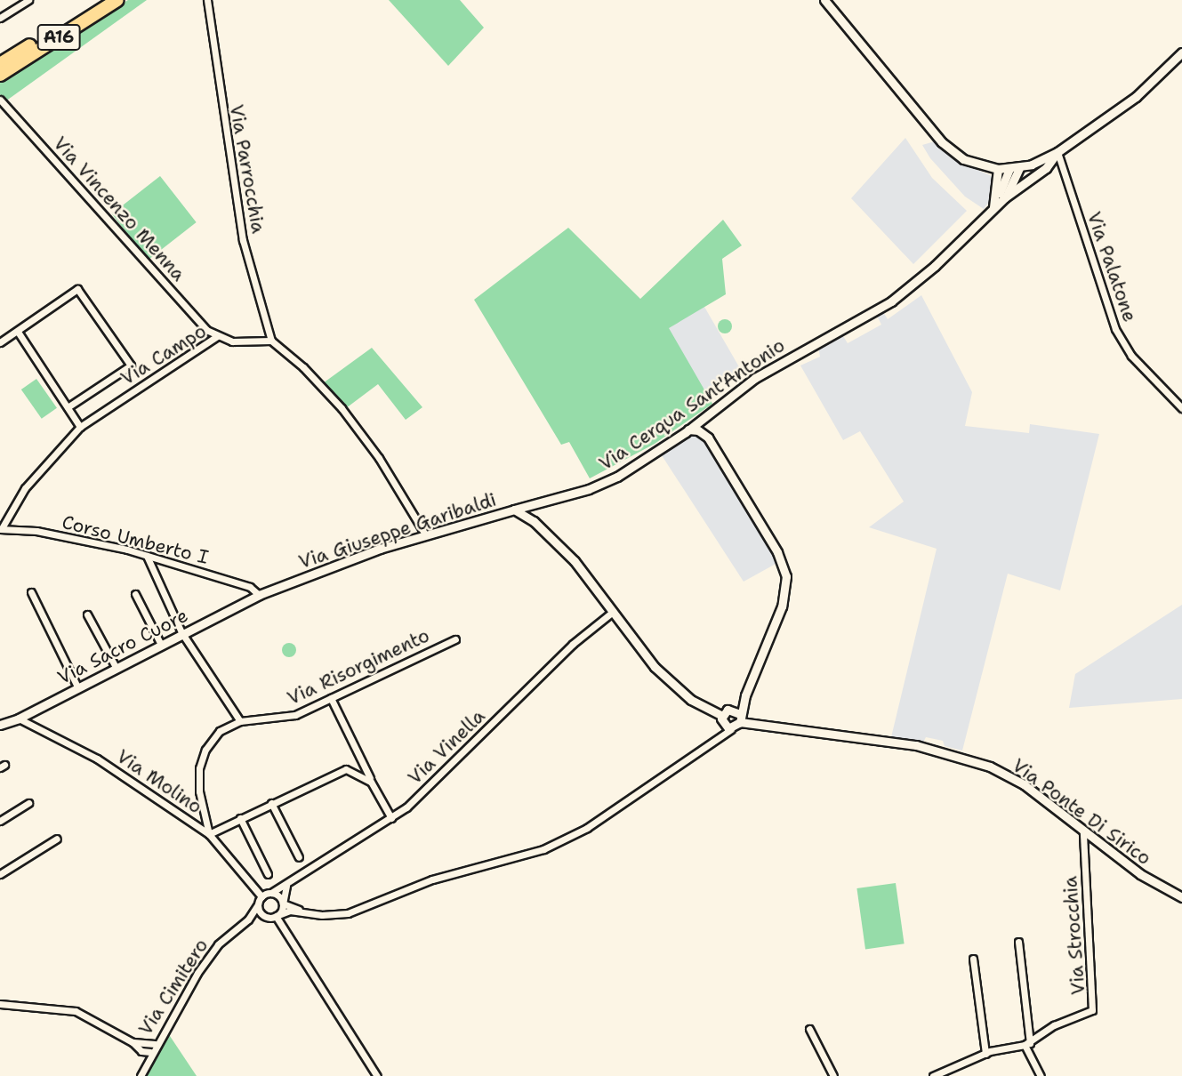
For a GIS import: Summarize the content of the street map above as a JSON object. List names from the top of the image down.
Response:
{
  "streets": {
    "highway": ["A16"],
    "street": [
      "Via Parrocchia",
      "Via Vincenzo Menna",
      "Via Palatone",
      "Via Campo",
      "Via Cerqua Sant'Antonio",
      "Via Giuseppe Garibaldi",
      "Corso Umberto I",
      "Via Sacro Cuore",
      "Via Risorgimento",
      "Via Vinella",
      "Via Molino",
      "Via Ponte Di Sirico",
      "Via Strocchia",
      "Via Cimitero"
    ]
  },
  "crossings": [
    ["Via Parrocchia", "Via Campo"],
    ["Via Vincenzo Menna", "Via Campo"],
    ["Via Campo", "Corso Umberto I"],
    ["Via Cerqua Sant'Antonio", "Via Giuseppe Garibaldi"],
    ["Via Giuseppe Garibaldi", "Corso Umberto I"],
    ["Via Giuseppe Garibaldi", "Via Sacro Cuore"],
    ["Via Giuseppe Garibaldi", "Via Vinella"],
    ["Via Giuseppe Garibaldi", "Via Ponte Di Sirico"],
    ["Corso Umberto I", "Via Sacro Cuore"],
    ["Via Sacro Cuore", "Via Molino"],
    ["Via Vinella", "Via Molino"],
    ["Via Ponte Di Sirico", "Via Strocchia"]
  ]
}
